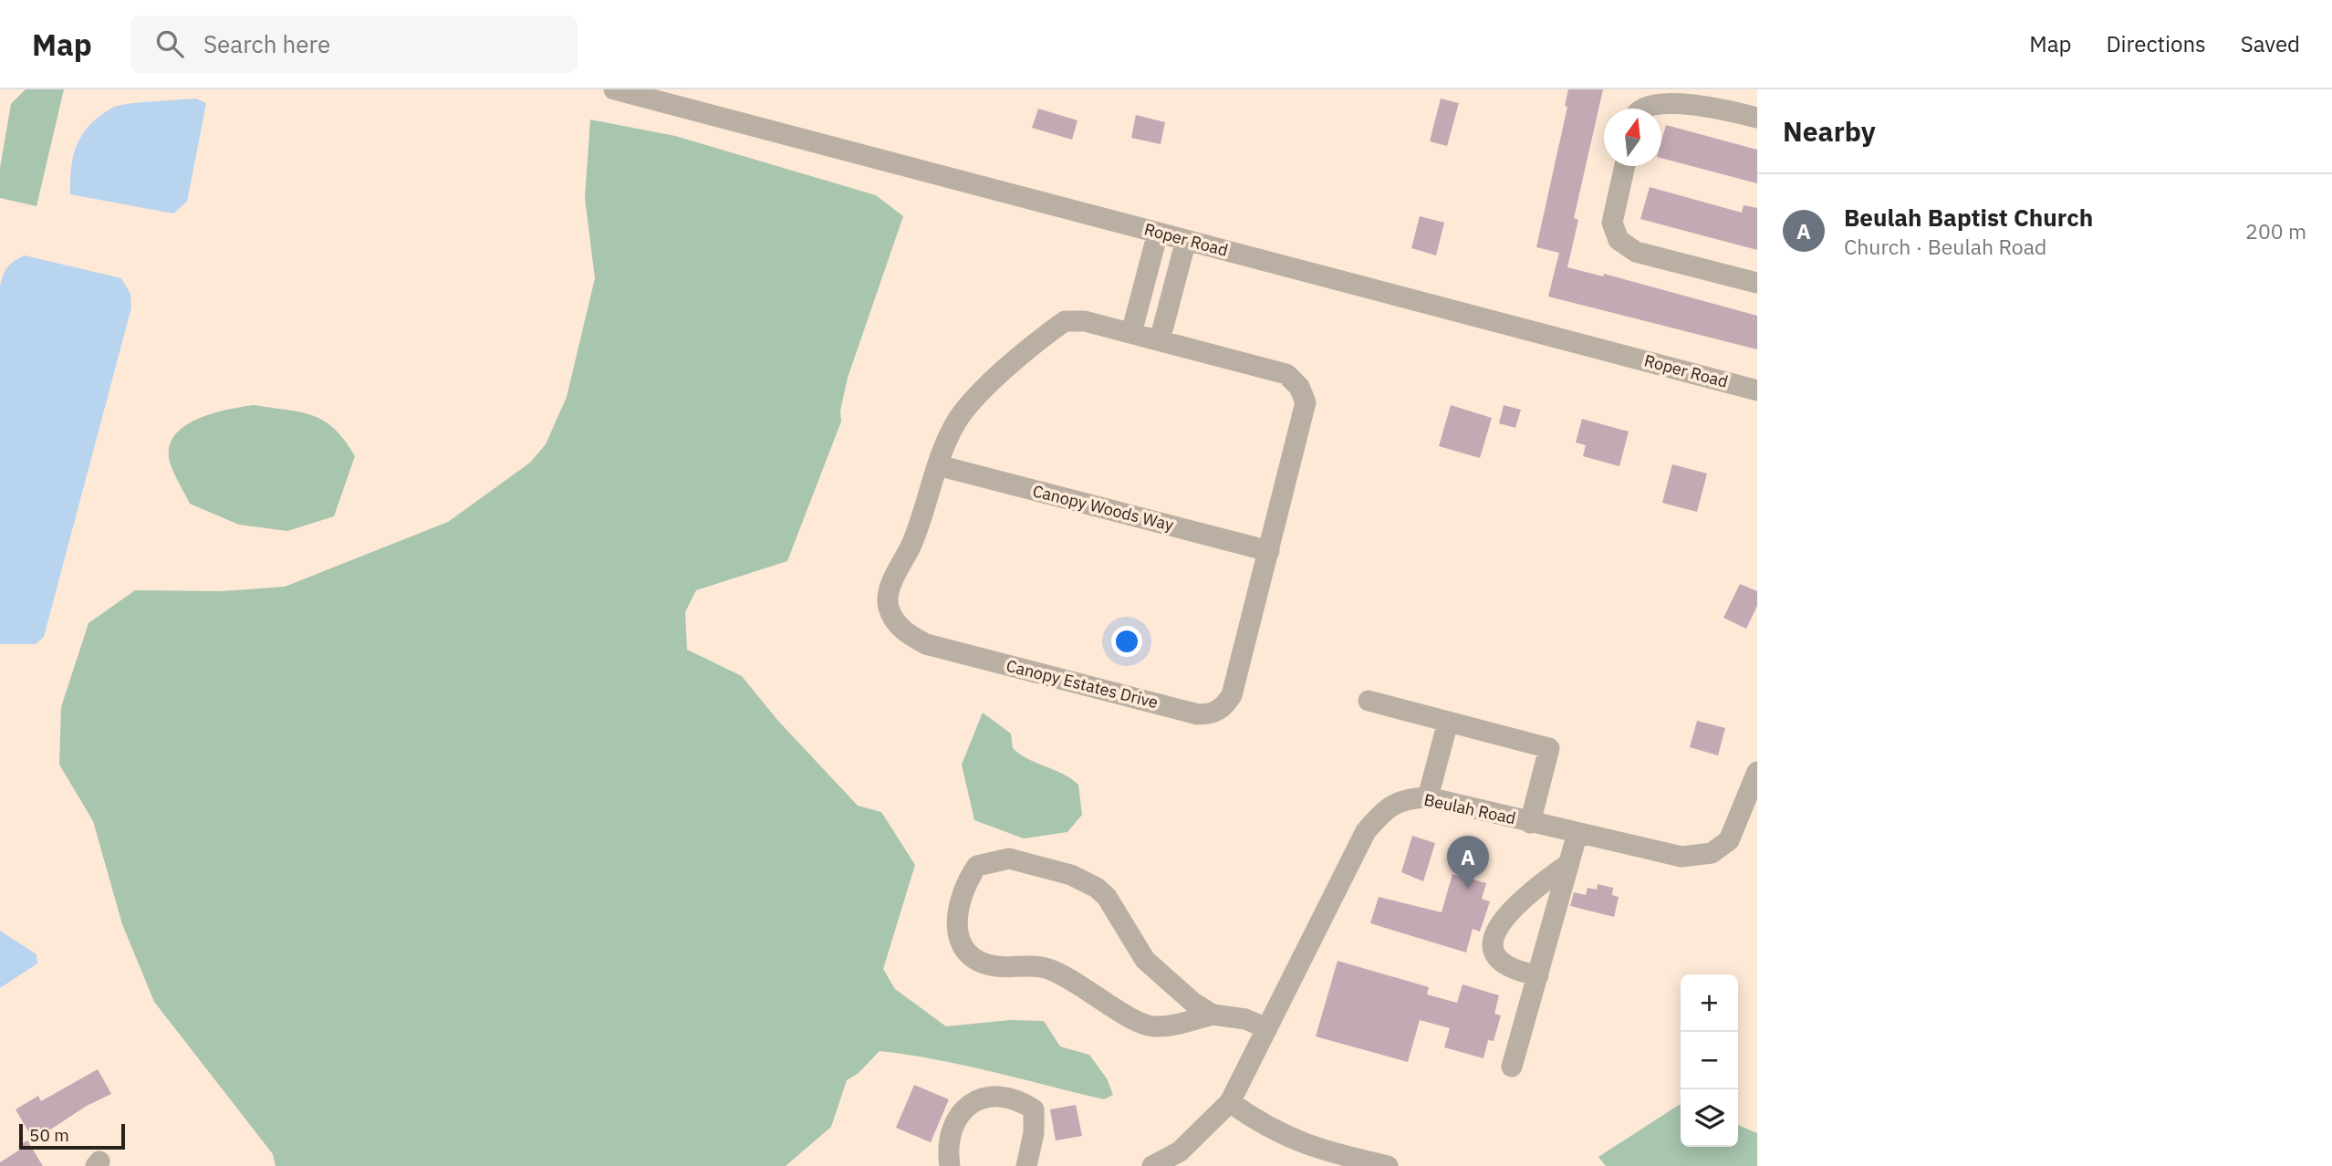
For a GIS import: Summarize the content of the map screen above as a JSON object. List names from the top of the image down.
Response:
{
  "streets": {
    "street": [
      "Roper Road",
      "Canopy Woods Way",
      "Canopy Estates Drive",
      "Beulah Road"
    ]
  },
  "crossings": [
    ["Canopy Woods Way", "Canopy Estates Drive"]
  ],
  "scale_bar": "50 m",
  "north": "top",
  "page": {
    "header": "Map",
    "search": "Search here",
    "nav": ["Map", "Directions", "Saved"],
    "heading": "Nearby",
    "list": [
      {
        "mark": "A",
        "name": "Beulah Baptist Church",
        "note": "Church · Beulah Road",
        "value": "200 m"
      }
    ],
    "pins": "A",
    "map_buttons": ["+", "−"],
    "scale": "50 m"
  }
}
